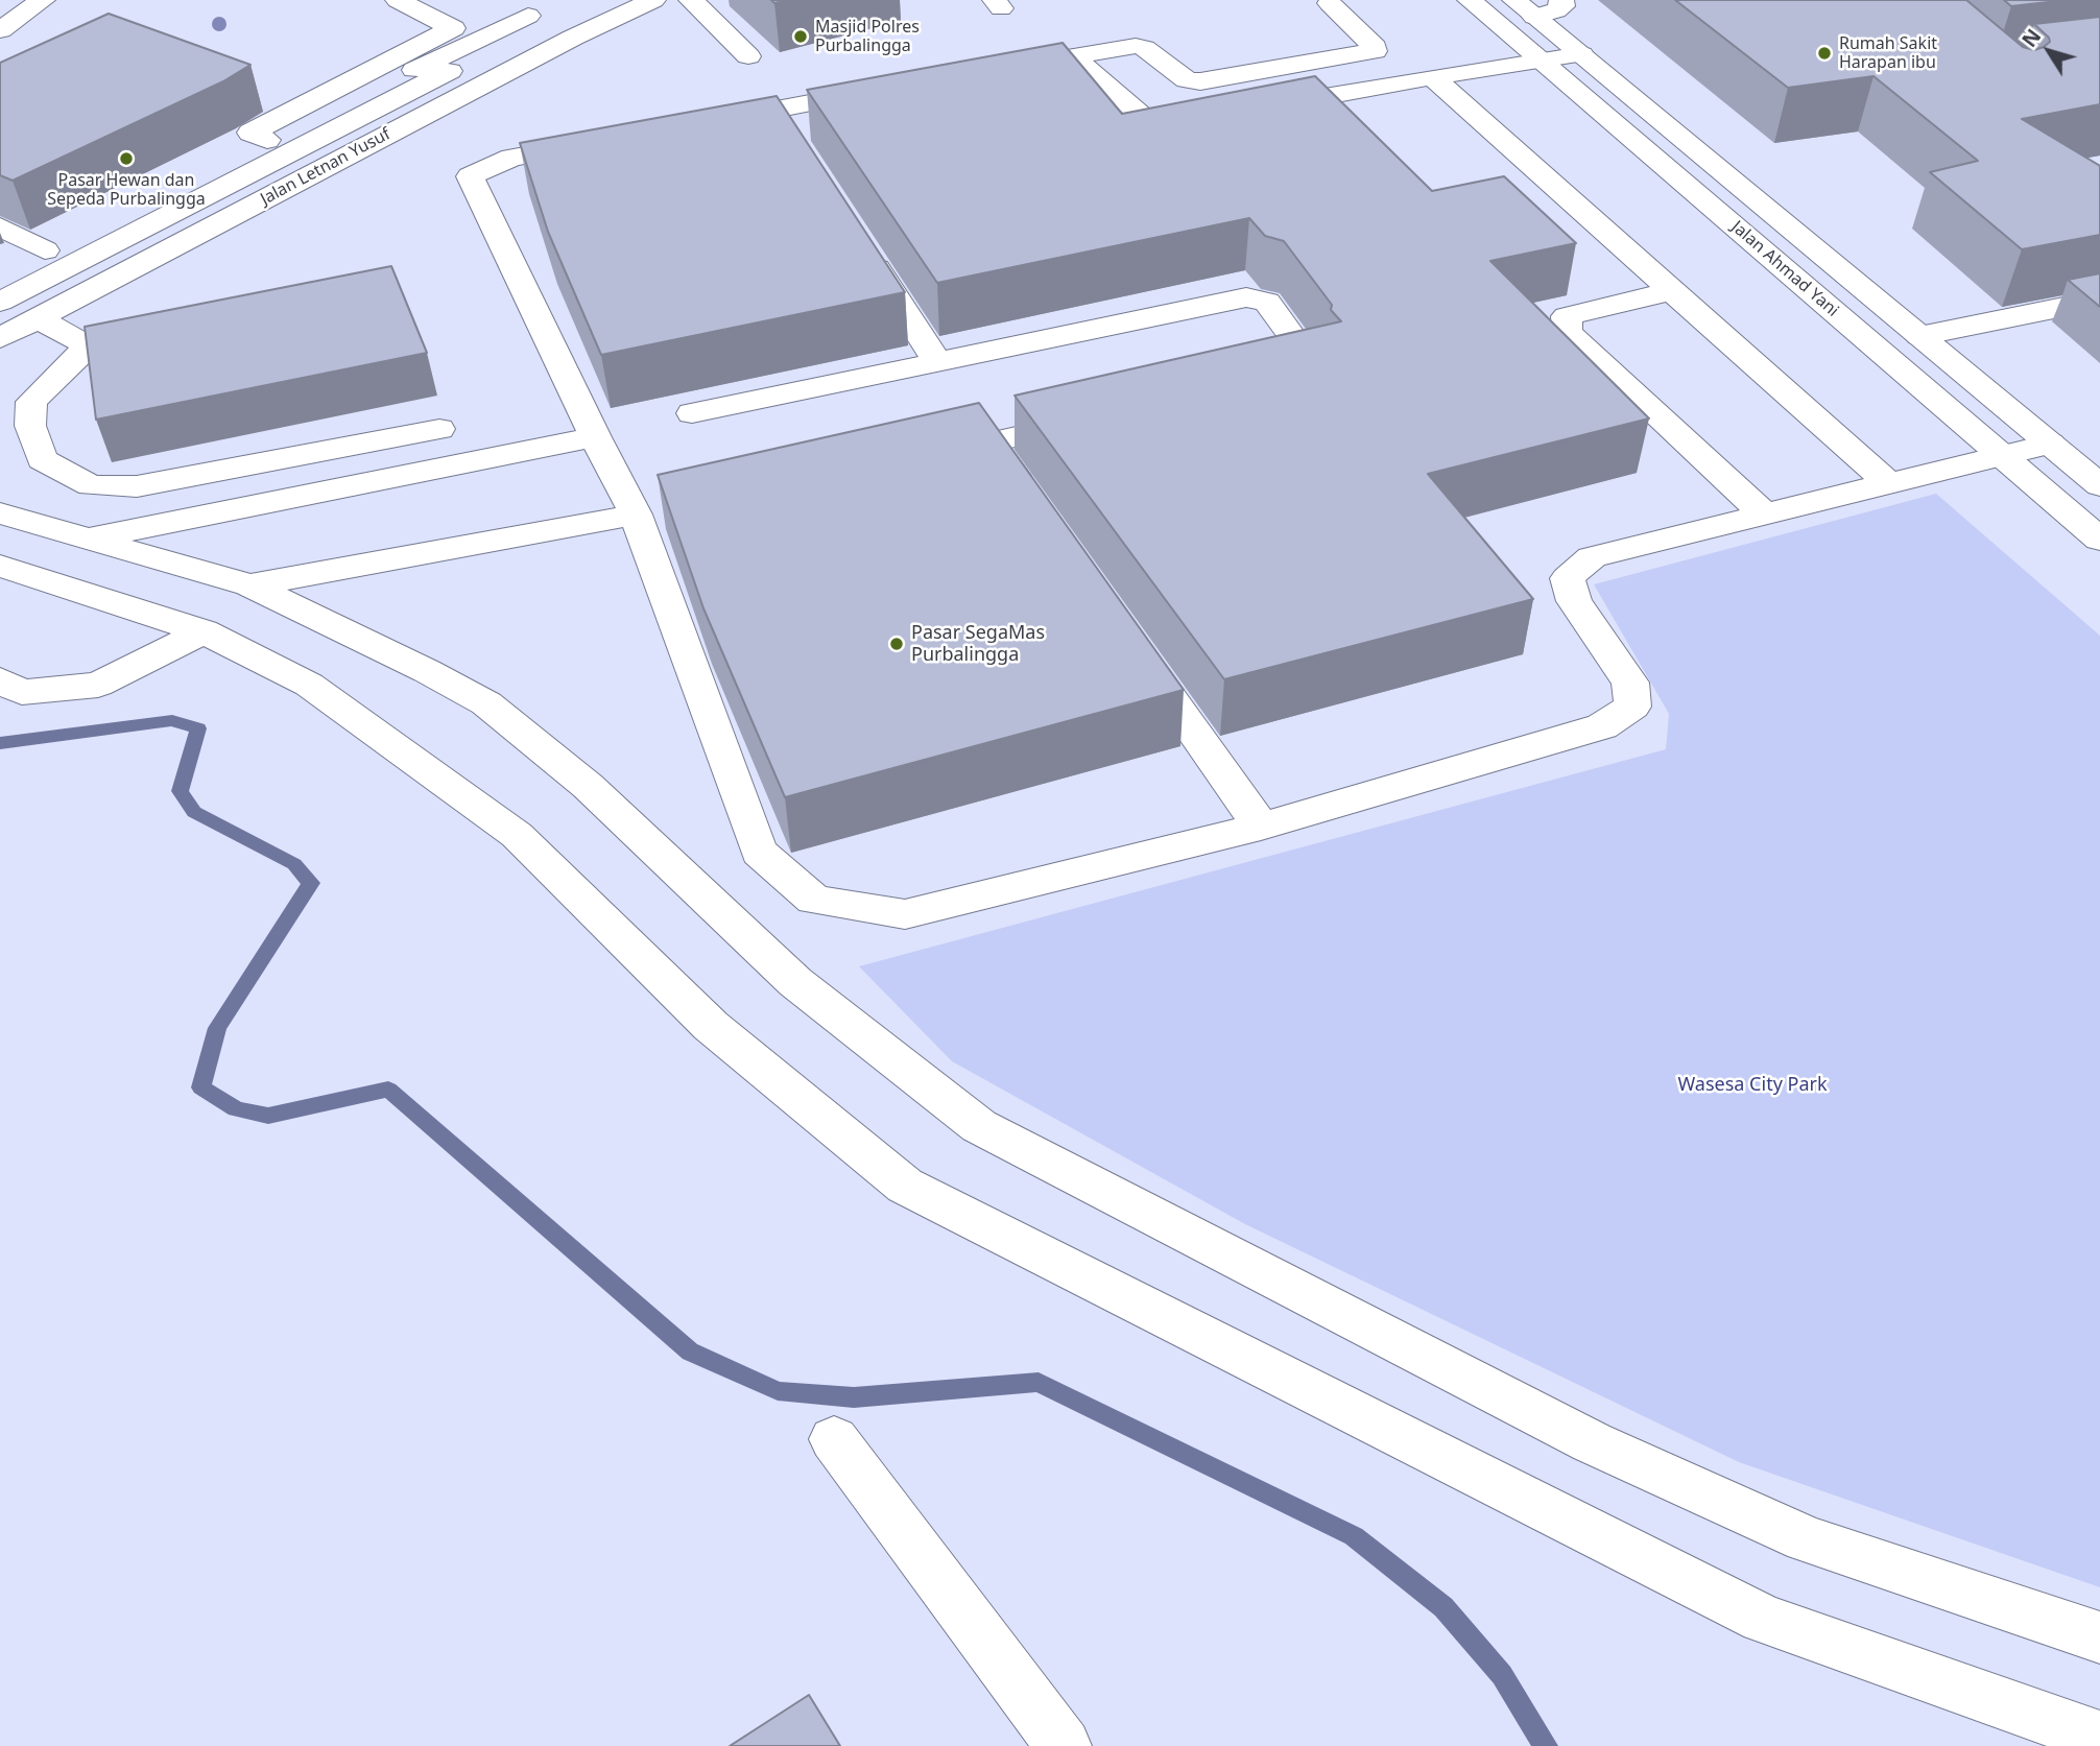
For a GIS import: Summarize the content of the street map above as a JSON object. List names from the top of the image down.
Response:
{
  "streets": {
    "street": ["Jalan Letnan Yusuf", "Jalan Ahmad Yani"]
  },
  "parks": ["Wasesa City Park"],
  "places": [
    "Masjid Polres Purbalingga",
    "Rumah Sakit Harapan ibu",
    "Pasar Hewan dan Sepeda Purbalingga",
    "Pasar SegaMas Purbalingga"
  ],
  "north": "top left"
}
